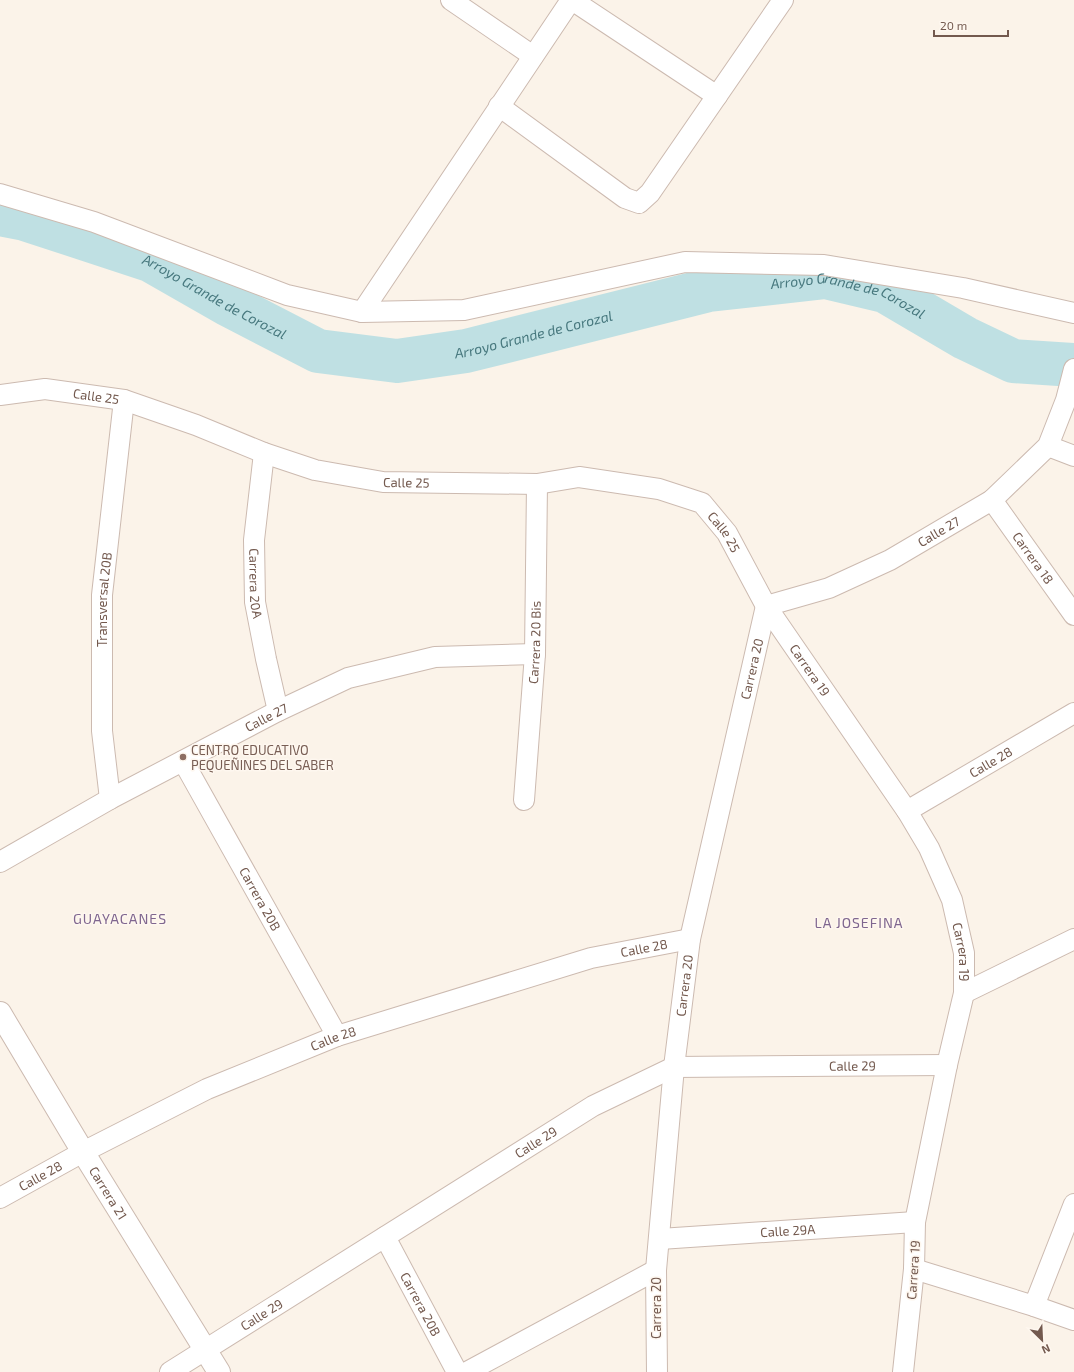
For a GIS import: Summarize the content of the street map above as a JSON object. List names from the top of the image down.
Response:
{
  "streets": {
    "street": [
      "Calle 25",
      "Calle 27",
      "Carrera 18",
      "Carrera 20A",
      "Transversal 20B",
      "Carrera 20 Bis",
      "Carrera 20",
      "Carrera 19",
      "Calle 28",
      "Carrera 20B",
      "Calle 29",
      "Carrera 21",
      "Calle 29A"
    ]
  },
  "crossings": [
    ["Calle 25", "Calle 27"],
    ["Calle 25", "Carrera 20A"],
    ["Calle 25", "Transversal 20B"],
    ["Calle 25", "Carrera 20 Bis"],
    ["Calle 25", "Carrera 20"],
    ["Calle 25", "Carrera 19"],
    ["Calle 27", "Carrera 18"],
    ["Calle 27", "Carrera 20A"],
    ["Calle 27", "Transversal 20B"],
    ["Calle 27", "Carrera 20 Bis"],
    ["Calle 27", "Carrera 20"],
    ["Calle 27", "Carrera 19"],
    ["Calle 27", "Carrera 20B"],
    ["Carrera 20", "Carrera 19"],
    ["Carrera 20", "Calle 28"],
    ["Carrera 20", "Calle 29"],
    ["Carrera 20", "Calle 29A"],
    ["Carrera 19", "Calle 28"],
    ["Carrera 19", "Calle 29"],
    ["Carrera 19", "Calle 29A"],
    ["Calle 28", "Carrera 20B"],
    ["Calle 28", "Carrera 21"],
    ["Carrera 20B", "Calle 29"],
    ["Calle 29", "Carrera 21"]
  ],
  "districts": ["GUAYACANES", "LA JOSEFINA"],
  "water": ["Arroyo Grande de Corozal"],
  "places": ["CENTRO EDUCATIVO PEQUEÑINES DEL SABER"],
  "scale_bar": "20 m",
  "north": "bottom right"
}
